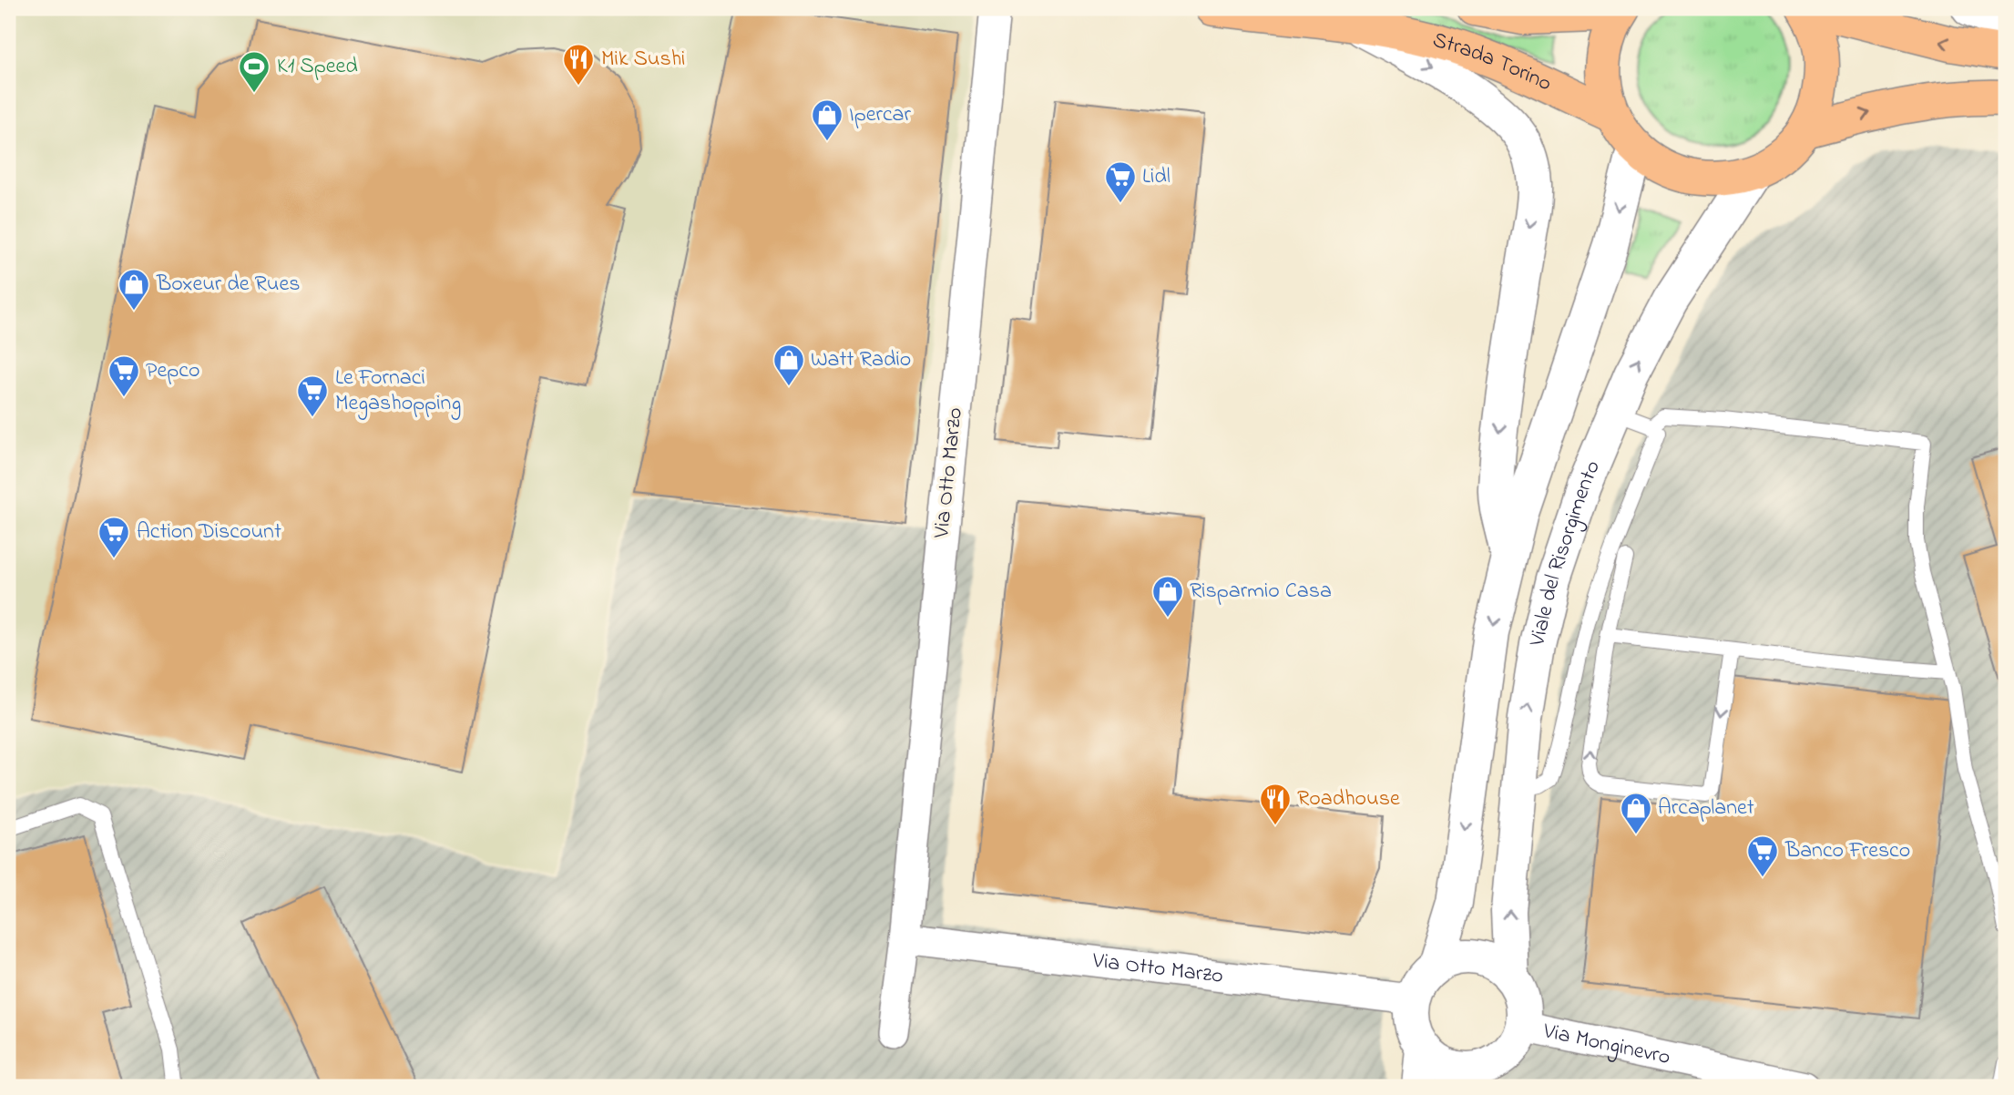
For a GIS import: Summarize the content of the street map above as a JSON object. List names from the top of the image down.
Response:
{
  "streets": {
    "main road": ["Strada Torino"],
    "street": ["Via Otto Marzo", "Viale del Risorgimento", "Via Monginevro"]
  },
  "crossings": [
    ["Via Otto Marzo", "Viale del Risorgimento"],
    ["Via Otto Marzo", "Via Monginevro"],
    ["Viale del Risorgimento", "Via Monginevro"]
  ],
  "places": {
    "restaurant": ["Mik Sushi", "Roadhouse"],
    "sports": ["K1 Speed"],
    "shop": [
      "Ipercar",
      "Boxeur de Rues",
      "Watt Radio",
      "Risparmio Casa",
      "Arcaplanet"
    ],
    "supermarket": [
      "Lidl",
      "Pepco",
      "Le Fornaci Megashopping",
      "Action Discount",
      "Banco Fresco"
    ]
  }
}
